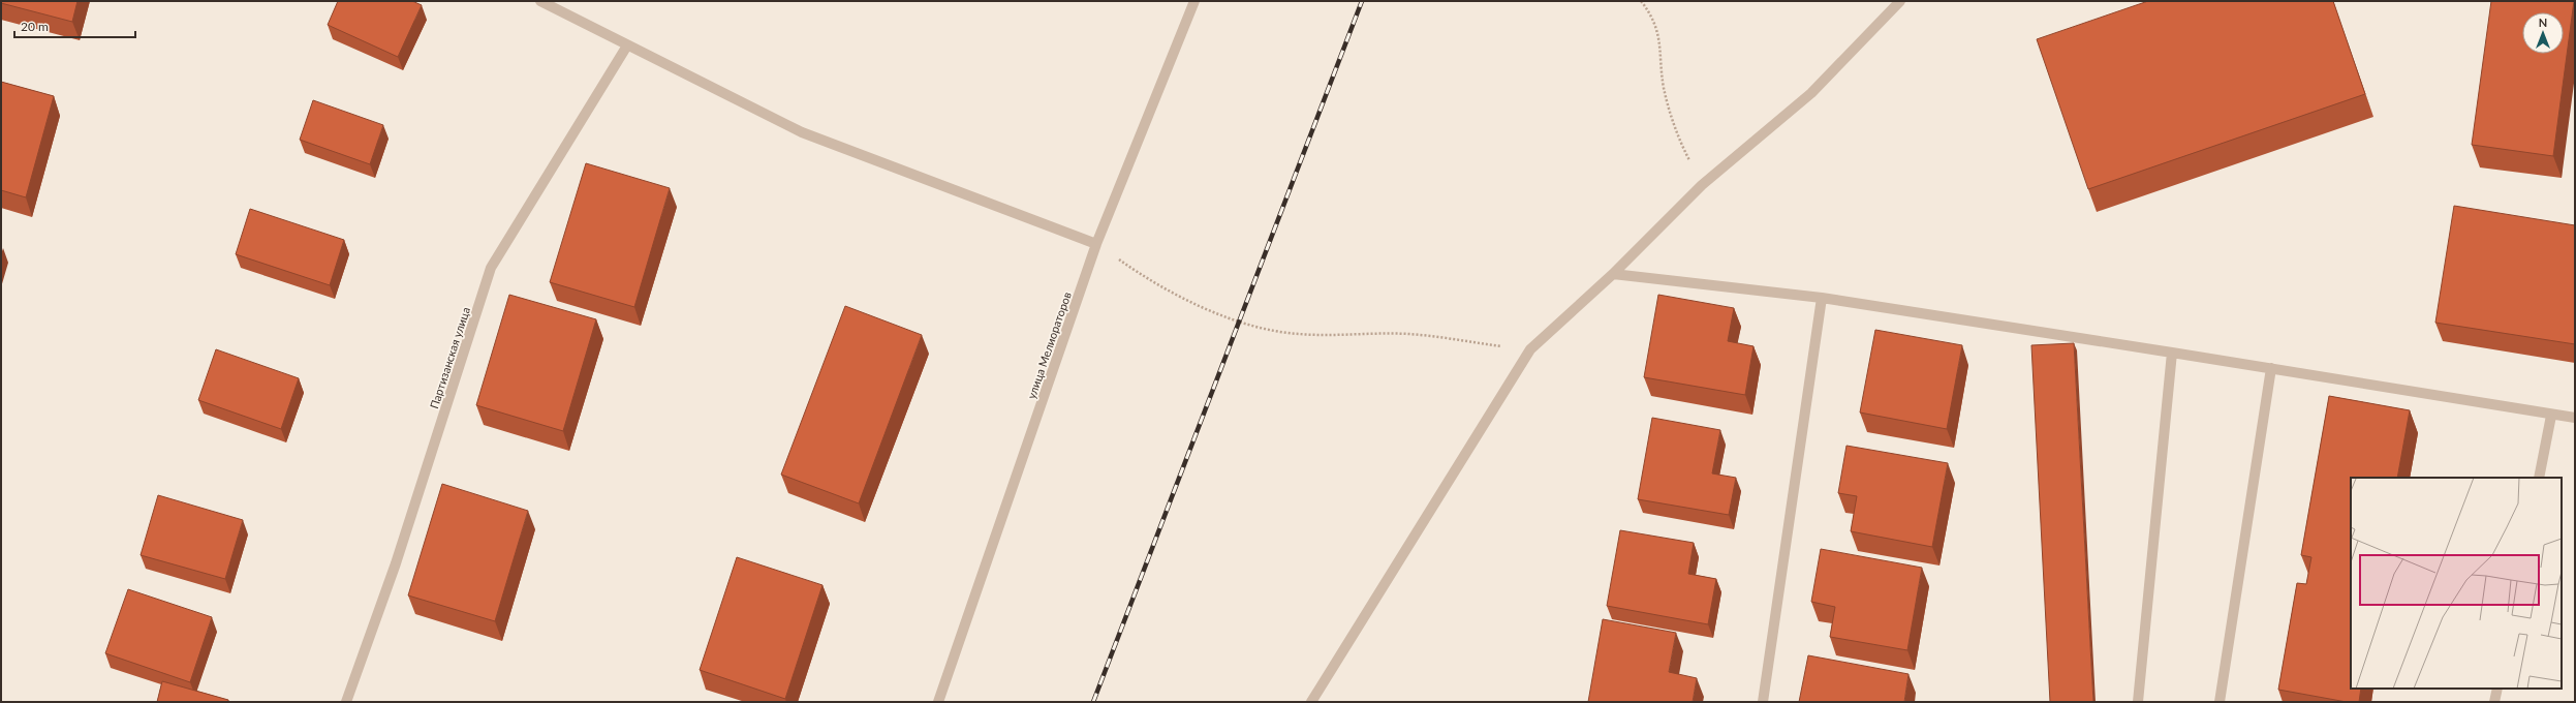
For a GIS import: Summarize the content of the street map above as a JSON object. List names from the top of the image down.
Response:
{
  "streets": {
    "street": ["улица Мелиораторов", "Партизанская улица"]
  },
  "scale_bar": "20 m",
  "north": "top"
}
